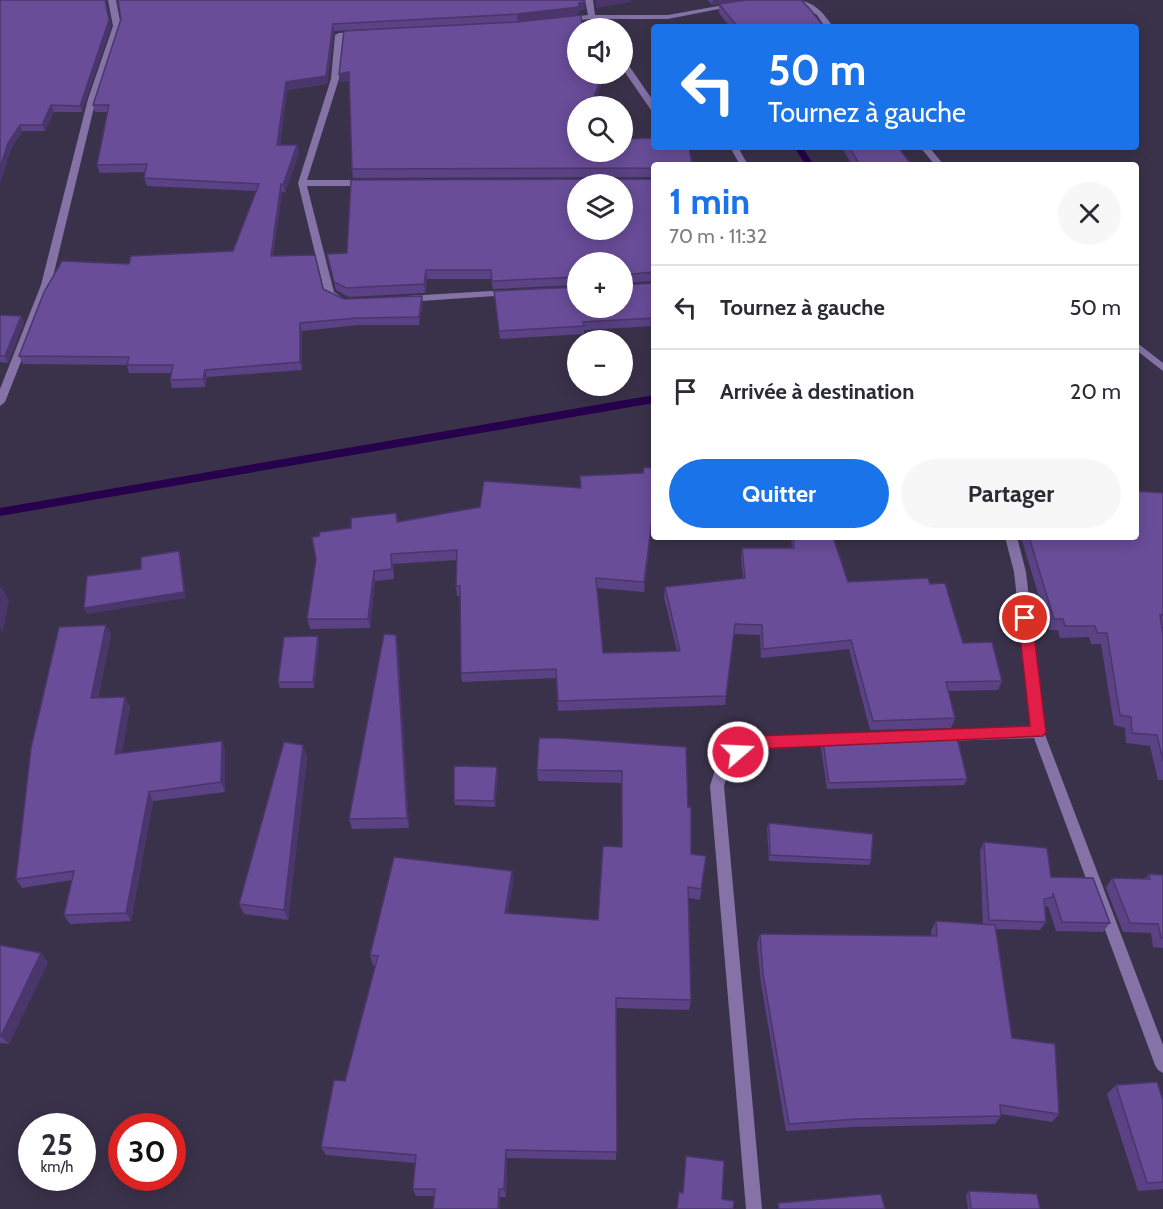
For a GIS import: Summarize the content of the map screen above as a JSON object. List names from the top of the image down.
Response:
{
  "page": {
    "map_buttons": ["+", "−"],
    "turn": ["50 m", "Tournez à gauche"],
    "heading": ["1 min", "70 m · 11:32"],
    "list": [
      {
        "name": "Tournez à gauche",
        "value": "50 m"
      },
      {
        "name": "Arrivée à destination",
        "value": "20 m"
      }
    ],
    "buttons": ["Quitter", "Partager"],
    "speed": "25 km/h",
    "limit": "30"
  }
}
